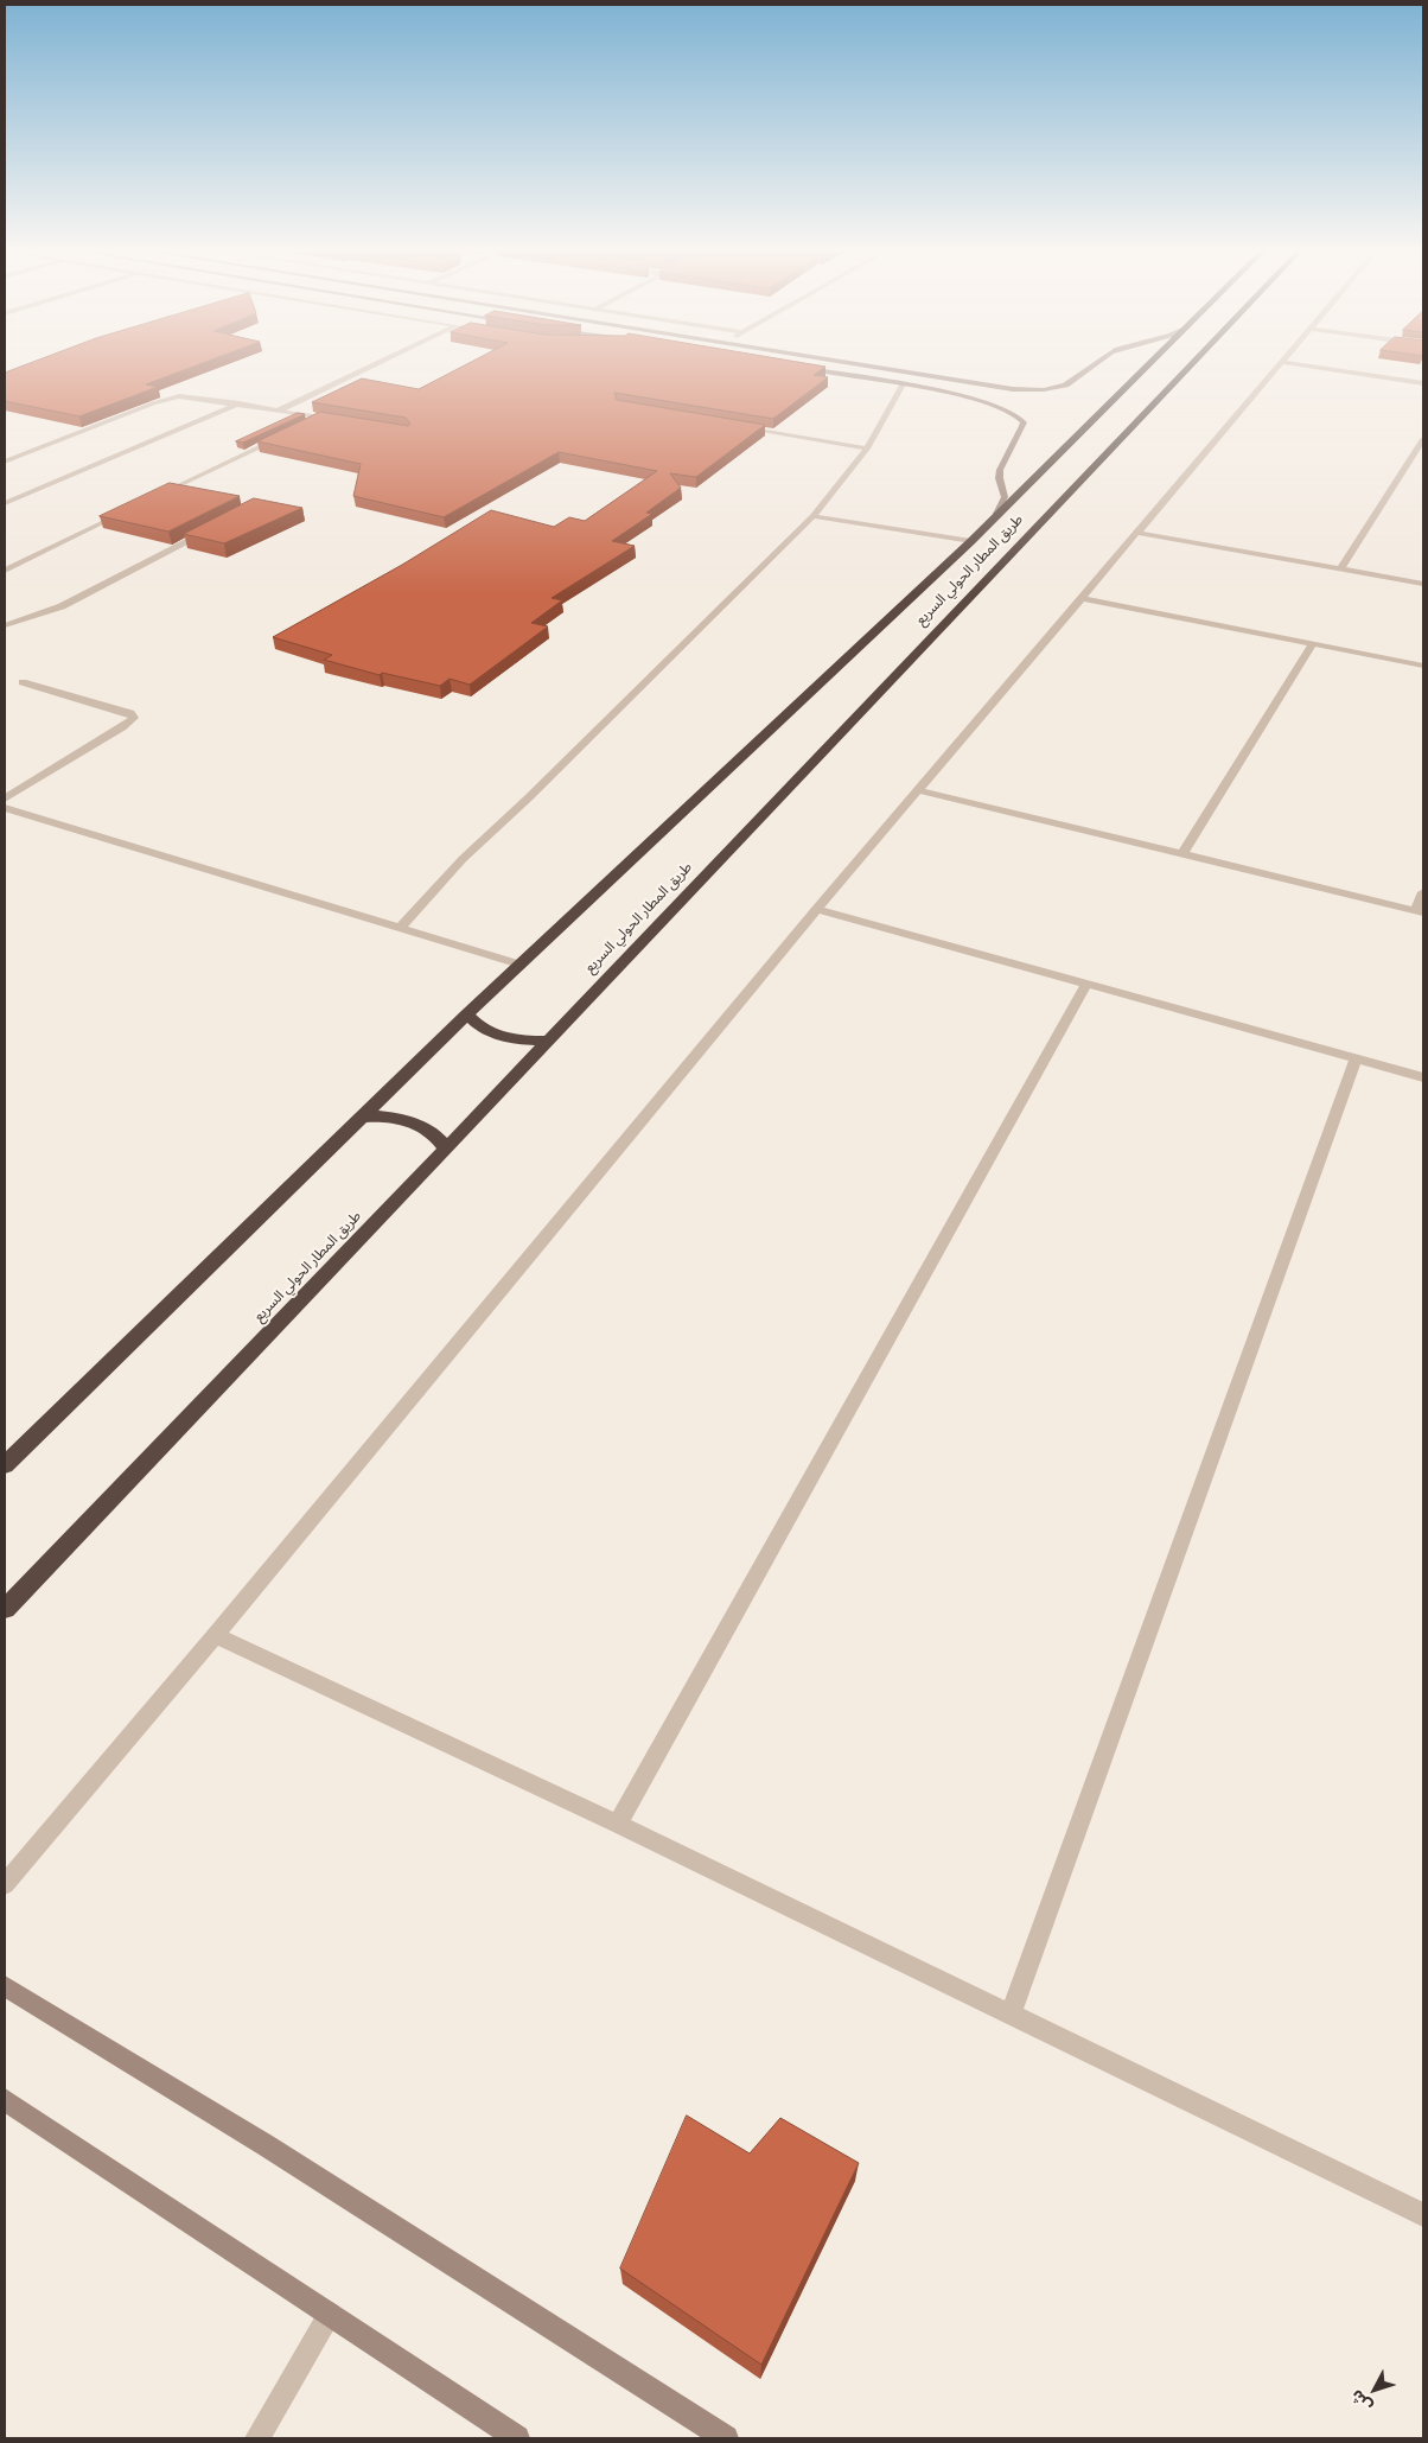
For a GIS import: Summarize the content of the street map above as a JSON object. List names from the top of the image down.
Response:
{
  "streets": {
    "highway": ["طريق المطار الحولي السريع"]
  },
  "north": "bottom left"
}
